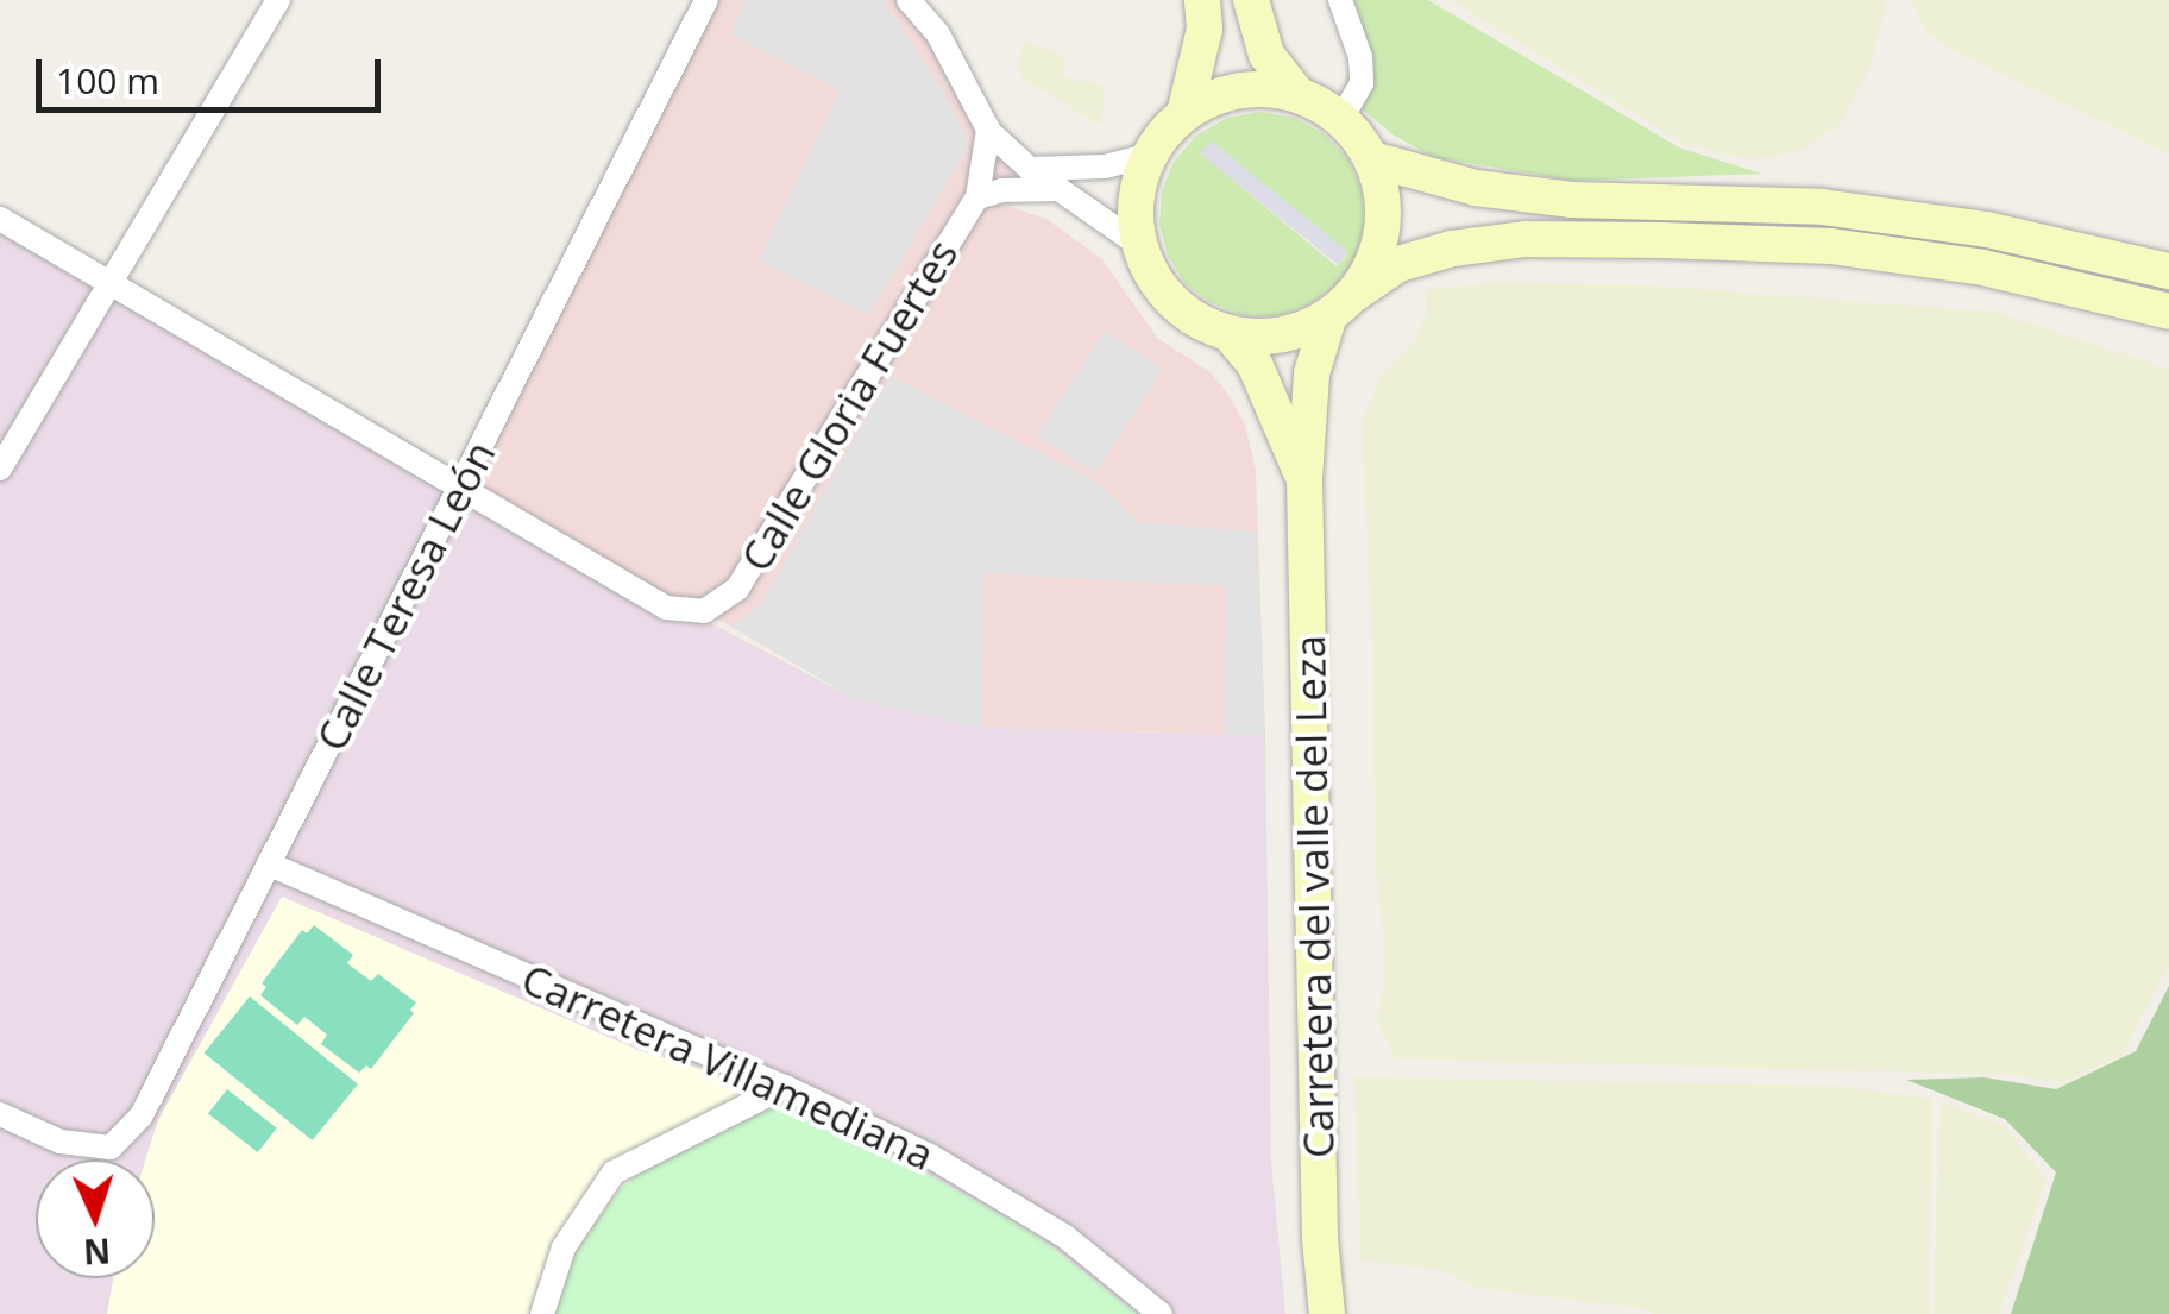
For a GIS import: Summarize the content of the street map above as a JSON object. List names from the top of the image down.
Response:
{
  "streets": {
    "main road": ["Carretera del valle del Leza"],
    "street": ["Calle Gloria Fuertes", "Calle Teresa León", "Carretera Villamediana"]
  },
  "crossings": [
    ["Calle Gloria Fuertes", "Calle Teresa León"],
    ["Calle Teresa León", "Carretera Villamediana"]
  ],
  "scale_bar": "100 m",
  "north": "bottom"
}
